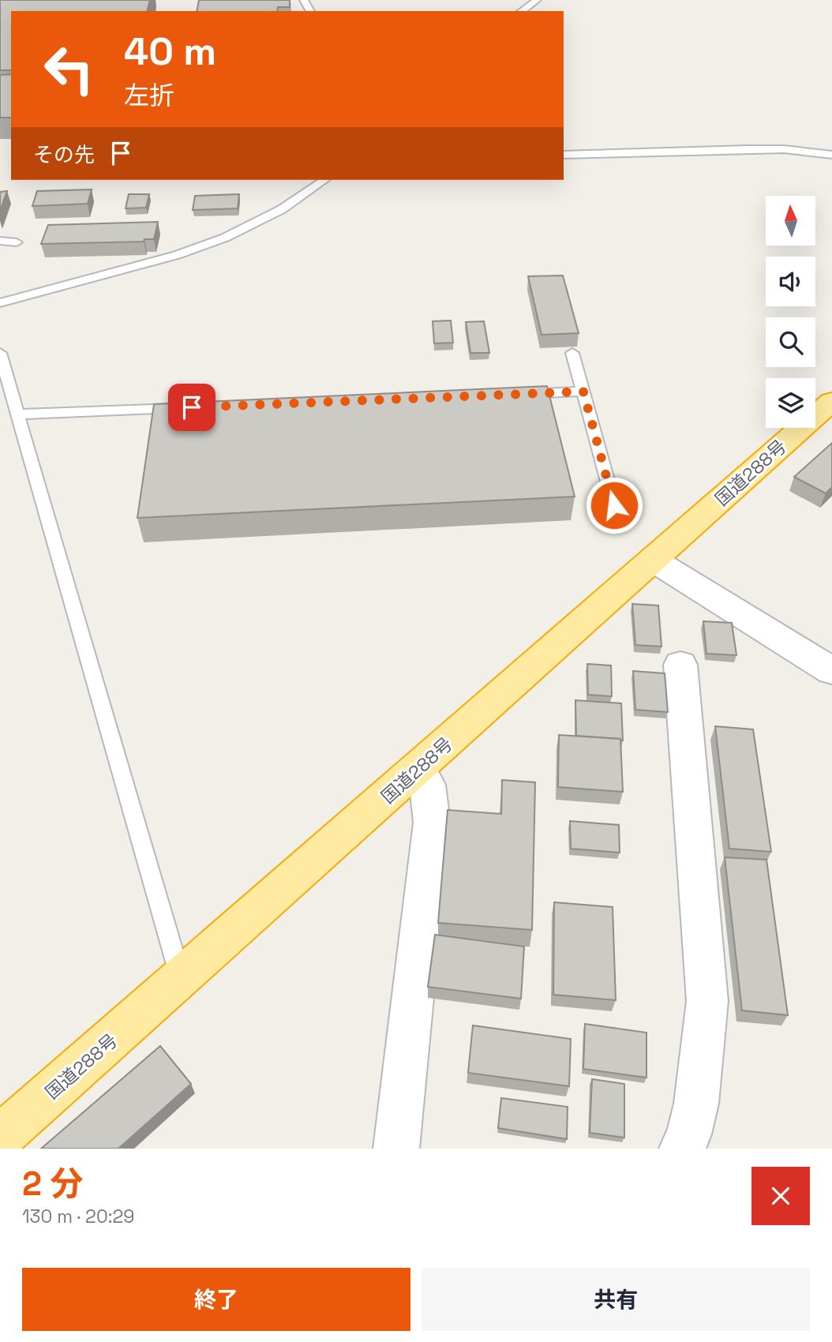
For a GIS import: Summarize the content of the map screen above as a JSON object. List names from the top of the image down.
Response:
{
  "streets": {
    "highway": ["国道288号"]
  },
  "north": "top",
  "page": {
    "turn": ["40 m", "左折"],
    "then": "その先",
    "heading": ["2 分", "130 m · 20:29"],
    "buttons": ["終了", "共有"]
  }
}
